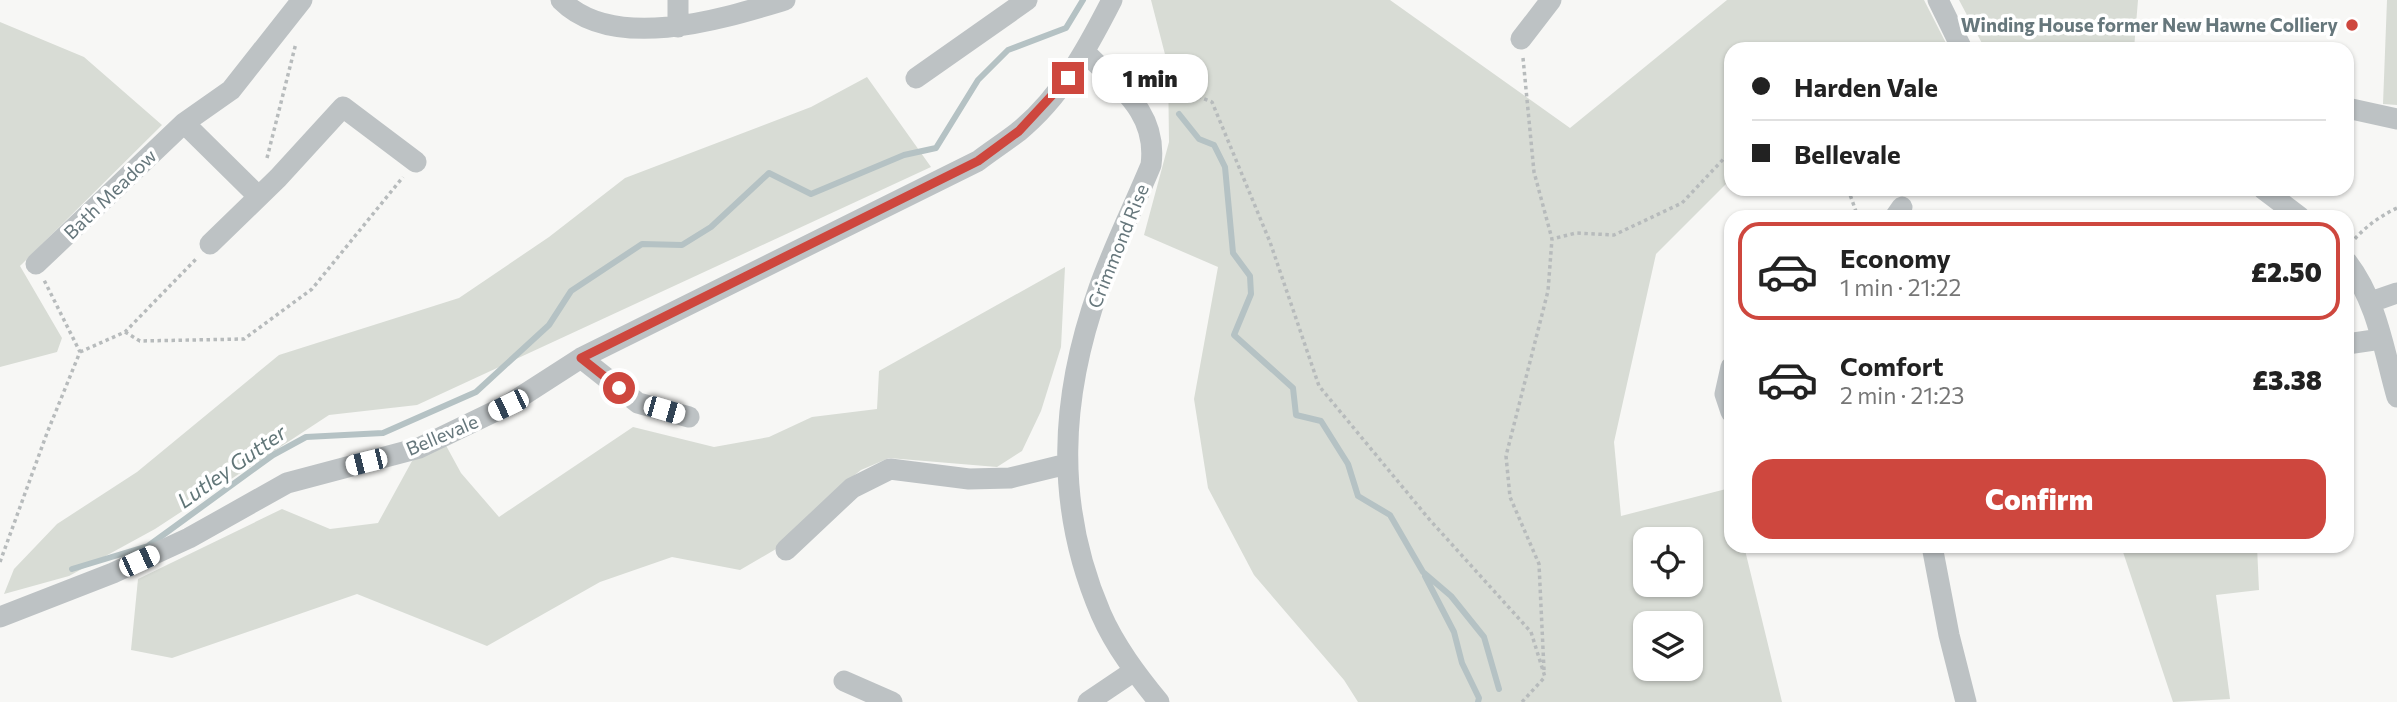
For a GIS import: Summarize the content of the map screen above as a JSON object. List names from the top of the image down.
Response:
{
  "streets": {
    "street": ["Bath Meadow", "Crimmond Rise", "Bellevale"]
  },
  "crossings": [
    ["Crimmond Rise", "Bellevale"]
  ],
  "water": ["Lutley Gutter"],
  "places": ["Winding House former New Hawne Colliery"],
  "page": {
    "banner": ["Harden Vale", "Bellevale"],
    "bubble": "1 min",
    "list": [
      {
        "name": "Economy",
        "note": "1 min · 21:22",
        "value": "£2.50"
      },
      {
        "name": "Comfort",
        "note": "2 min · 21:23",
        "value": "£3.38"
      }
    ],
    "buttons": "Confirm"
  }
}
